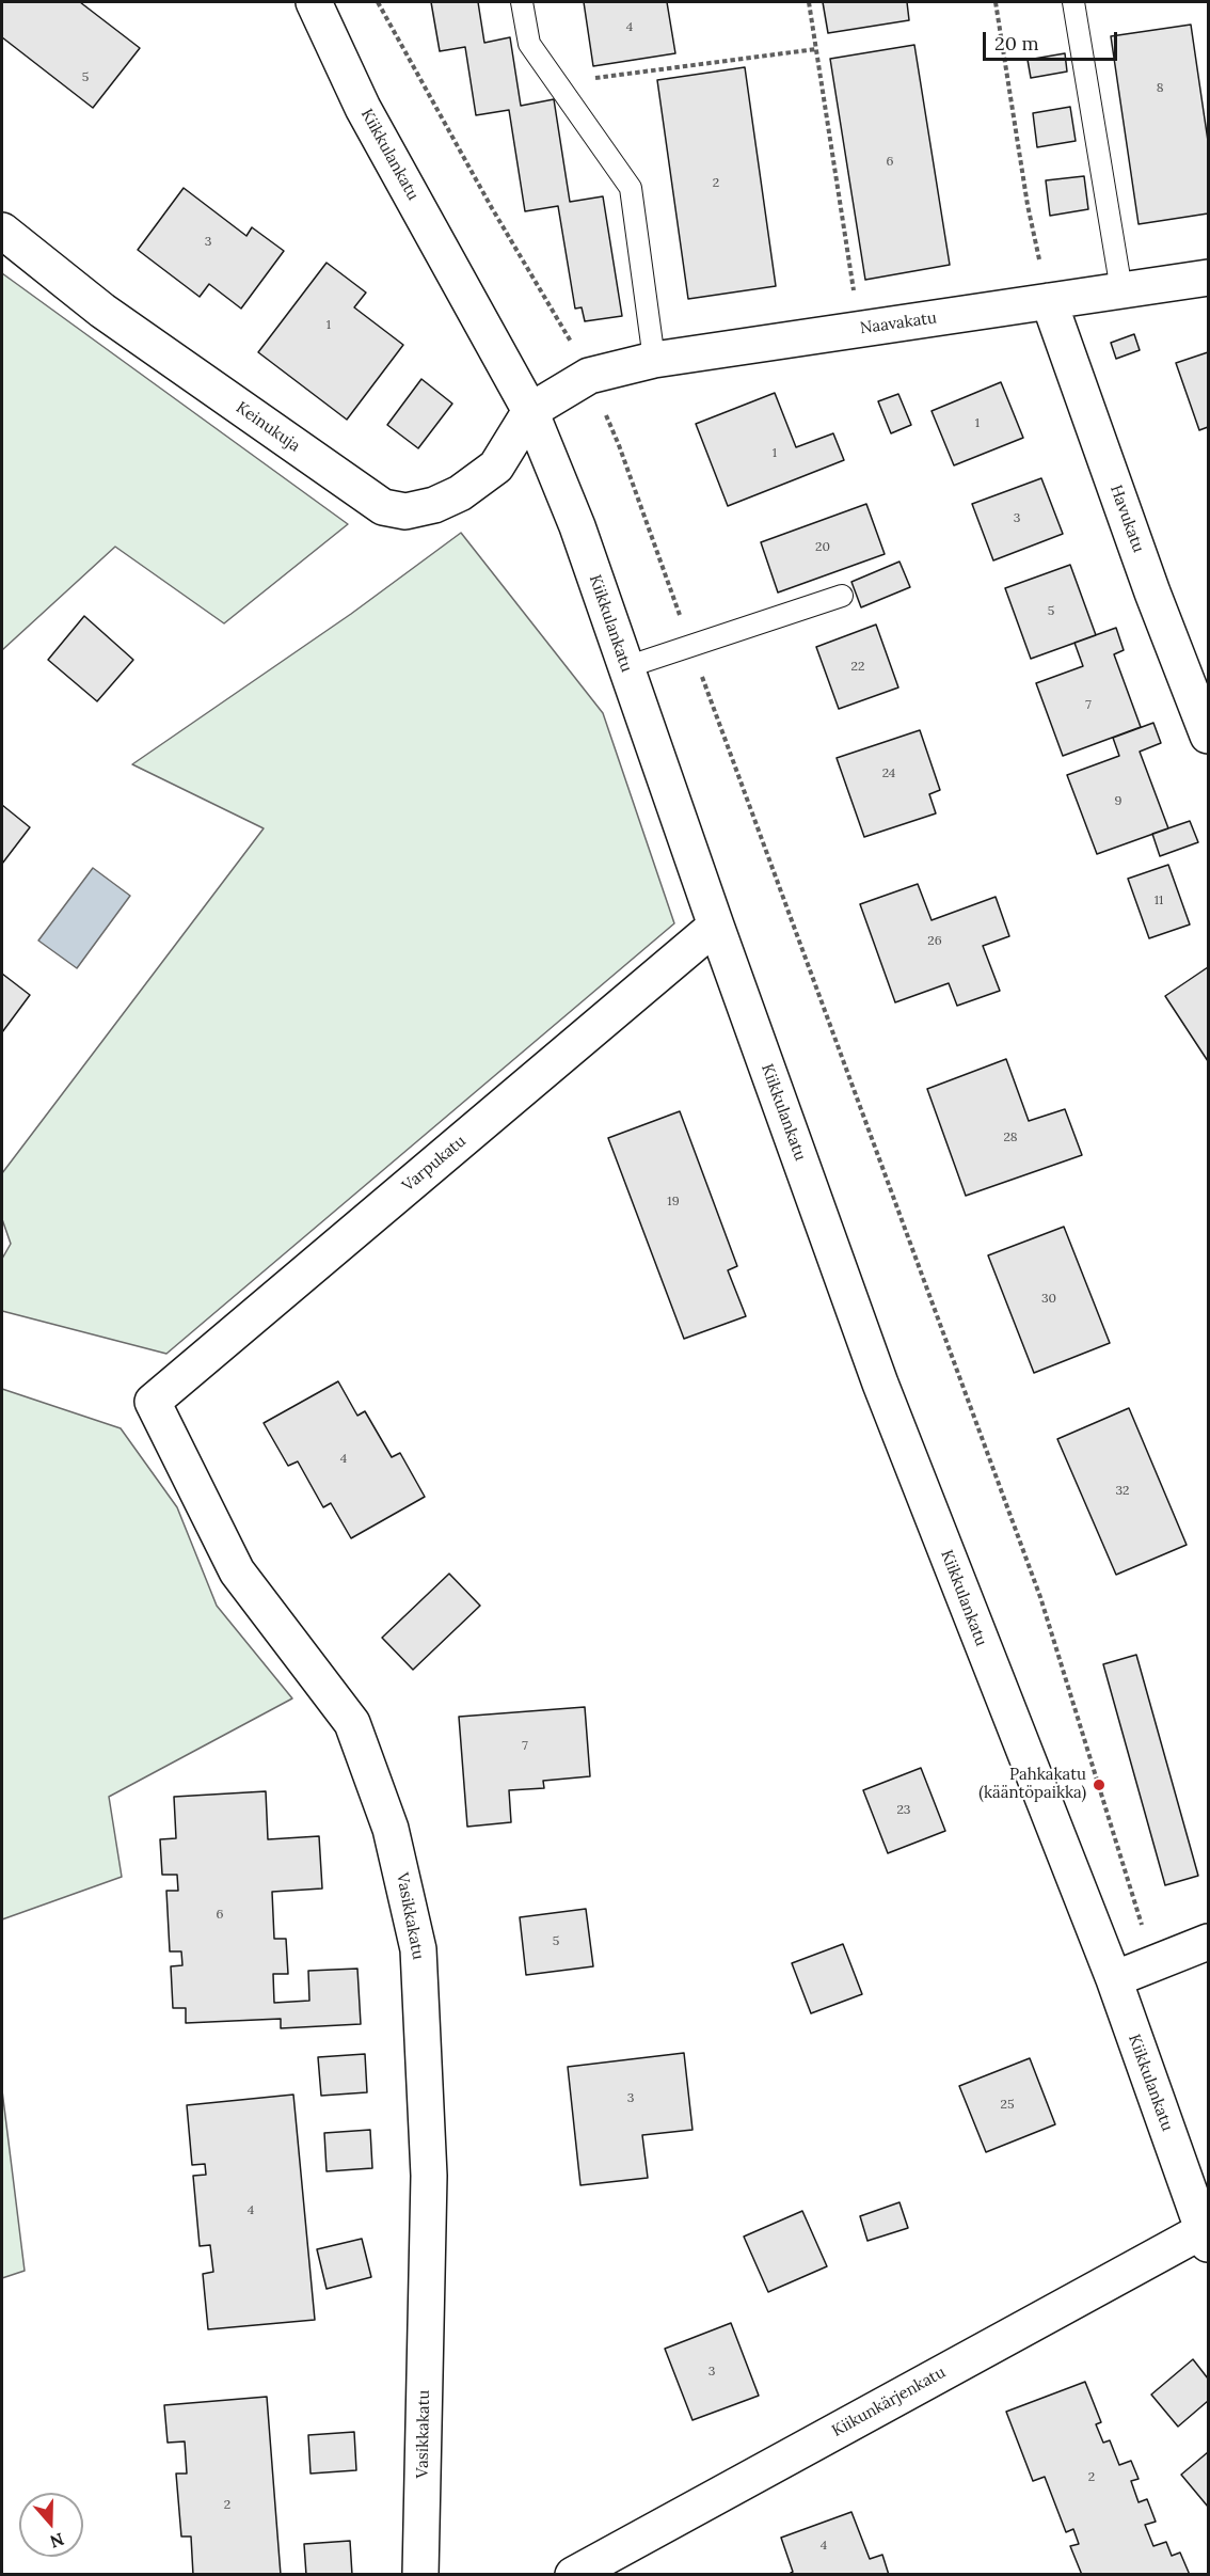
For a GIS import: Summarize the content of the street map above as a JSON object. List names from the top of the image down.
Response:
{
  "streets": {
    "street": [
      "Kiikkulankatu",
      "Naavakatu",
      "Keinukuja",
      "Havukatu",
      "Varpukatu",
      "Vasikkakatu",
      "Kiikunkärjenkatu"
    ]
  },
  "crossings": [
    ["Kiikkulankatu", "Naavakatu"],
    ["Kiikkulankatu", "Keinukuja"],
    ["Kiikkulankatu", "Varpukatu"],
    ["Kiikkulankatu", "Kiikunkärjenkatu"],
    ["Naavakatu", "Keinukuja"],
    ["Naavakatu", "Havukatu"],
    ["Varpukatu", "Vasikkakatu"]
  ],
  "places": ["Pahkakatu (kääntöpaikka)"],
  "house_numbers": [
    "4",
    "5",
    "8",
    "6",
    "2",
    "3",
    "1",
    "1",
    "1",
    "3",
    "20",
    "5",
    "22",
    "7",
    "24",
    "9",
    "11",
    "26",
    "28",
    "19",
    "30",
    "4",
    "32",
    "7",
    "23",
    "6",
    "5",
    "3",
    "25",
    "4",
    "3",
    "2",
    "2",
    "4"
  ],
  "scale_bar": "20 m",
  "north": "bottom"
}
